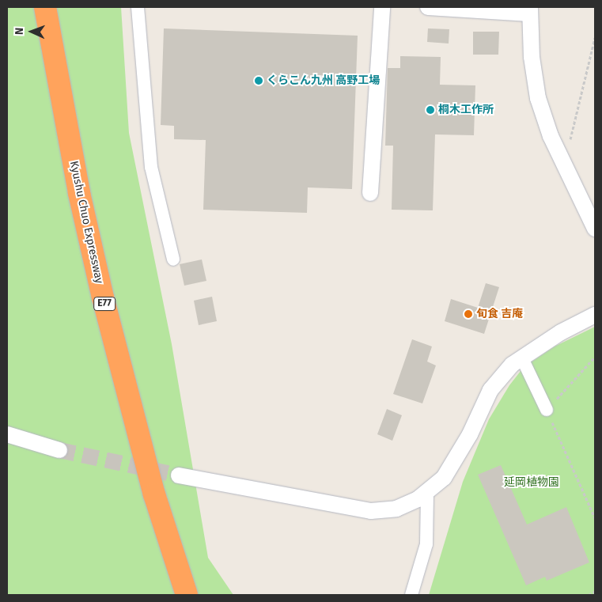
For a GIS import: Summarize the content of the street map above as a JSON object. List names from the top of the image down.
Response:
{
  "streets": {
    "highway": ["Kyushu Chuo Expressway", "E77"]
  },
  "parks": ["延岡植物園"],
  "places": ["くらこん九州 高野工場", "桐木工作所", "旬食 吉庵"],
  "north": "left"
}
